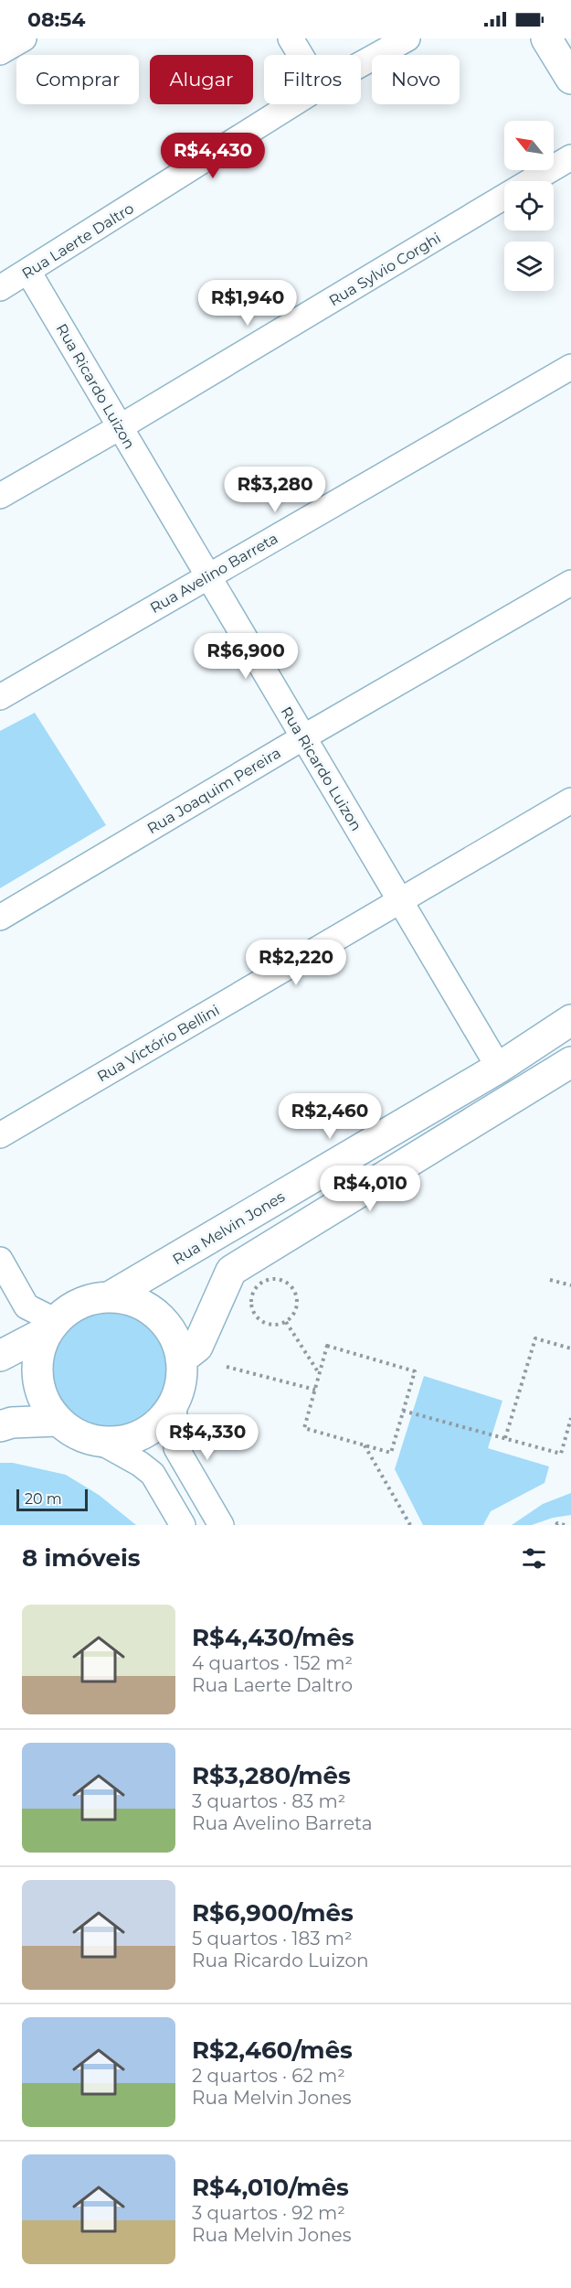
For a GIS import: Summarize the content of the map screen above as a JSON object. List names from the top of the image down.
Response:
{
  "streets": {
    "street": [
      "Rua Laerte Daltro",
      "Rua Sylvio Corghi",
      "Rua Ricardo Luizon",
      "Rua Avelino Barreta",
      "Rua Joaquim Pereira",
      "Rua Victório Bellini",
      "Rua Melvin Jones"
    ]
  },
  "crossings": [
    ["Rua Laerte Daltro", "Rua Ricardo Luizon"],
    ["Rua Sylvio Corghi", "Rua Ricardo Luizon"],
    ["Rua Ricardo Luizon", "Rua Avelino Barreta"],
    ["Rua Ricardo Luizon", "Rua Joaquim Pereira"],
    ["Rua Ricardo Luizon", "Rua Victório Bellini"],
    ["Rua Ricardo Luizon", "Rua Melvin Jones"]
  ],
  "scale_bar": "20 m",
  "north": "top left",
  "page": {
    "status": "08:54",
    "chip": [
      "Comprar",
      "Alugar",
      "Filtros",
      "Novo"
    ],
    "price": [
      "R$4,430",
      "R$1,940",
      "R$3,280",
      "R$6,900",
      "R$2,220",
      "R$2,460",
      "R$4,010",
      "R$4,330"
    ],
    "scale": "20 m",
    "heading": "8 imóveis",
    "list": [
      {
        "name": "R$4,430/mês",
        "note": "4 quartos · 152 m² · Rua Laerte Daltro"
      },
      {
        "name": "R$3,280/mês",
        "note": "3 quartos · 83 m² · Rua Avelino Barreta"
      },
      {
        "name": "R$6,900/mês",
        "note": "5 quartos · 183 m² · Rua Ricardo Luizon"
      },
      {
        "name": "R$2,460/mês",
        "note": "2 quartos · 62 m² · Rua Melvin Jones"
      },
      {
        "name": "R$4,010/mês",
        "note": "3 quartos · 92 m² · Rua Melvin Jones"
      }
    ]
  }
}
